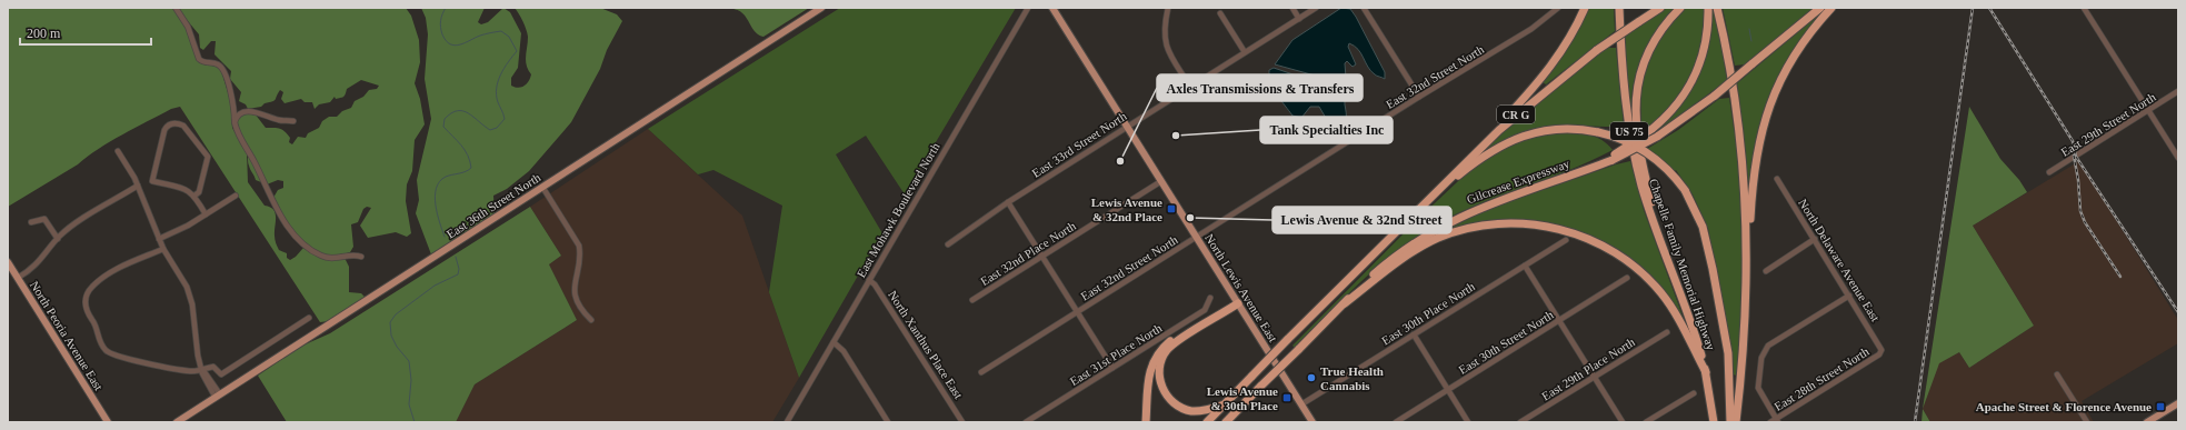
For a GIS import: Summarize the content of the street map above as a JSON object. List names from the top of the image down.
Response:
{
  "streets": {
    "highway": [
      "CR G",
      "US 75",
      "Gilcrease Expressway",
      "Chapelle Family Memorial Highway"
    ],
    "main road": ["East 36th Street North", "North Lewis Avenue East", "North Peoria Avenue East"],
    "street": [
      "East 32nd Street North",
      "East 29th Street North",
      "East 33rd Street North",
      "East Mohawk Boulevard North",
      "East 32nd Place North",
      "North Delaware Avenue East",
      "East 30th Place North",
      "East 30th Street North",
      "North Xanthus Place East",
      "East 31st Place North",
      "East 29th Place North",
      "East 28th Street North"
    ]
  },
  "crossings": [
    ["East 32nd Street North", "North Lewis Avenue East"],
    ["East 33rd Street North", "North Lewis Avenue East"],
    ["East Mohawk Boulevard North", "North Xanthus Place East"],
    ["East 32nd Place North", "North Lewis Avenue East"],
    ["North Delaware Avenue East", "East 28th Street North"],
    ["North Lewis Avenue East", "East 30th Place North"]
  ],
  "places": {
    "other": [
      "Tank Specialties Inc",
      "Axles Transmissions & Transfers",
      "Lewis Avenue & 32nd Street",
      "True Health Cannabis"
    ],
    "transit": ["Lewis Avenue & 32nd Place", "Lewis Avenue & 30th Place", "Apache Street & Florence Avenue"]
  },
  "scale_bar": "200 m"
}
